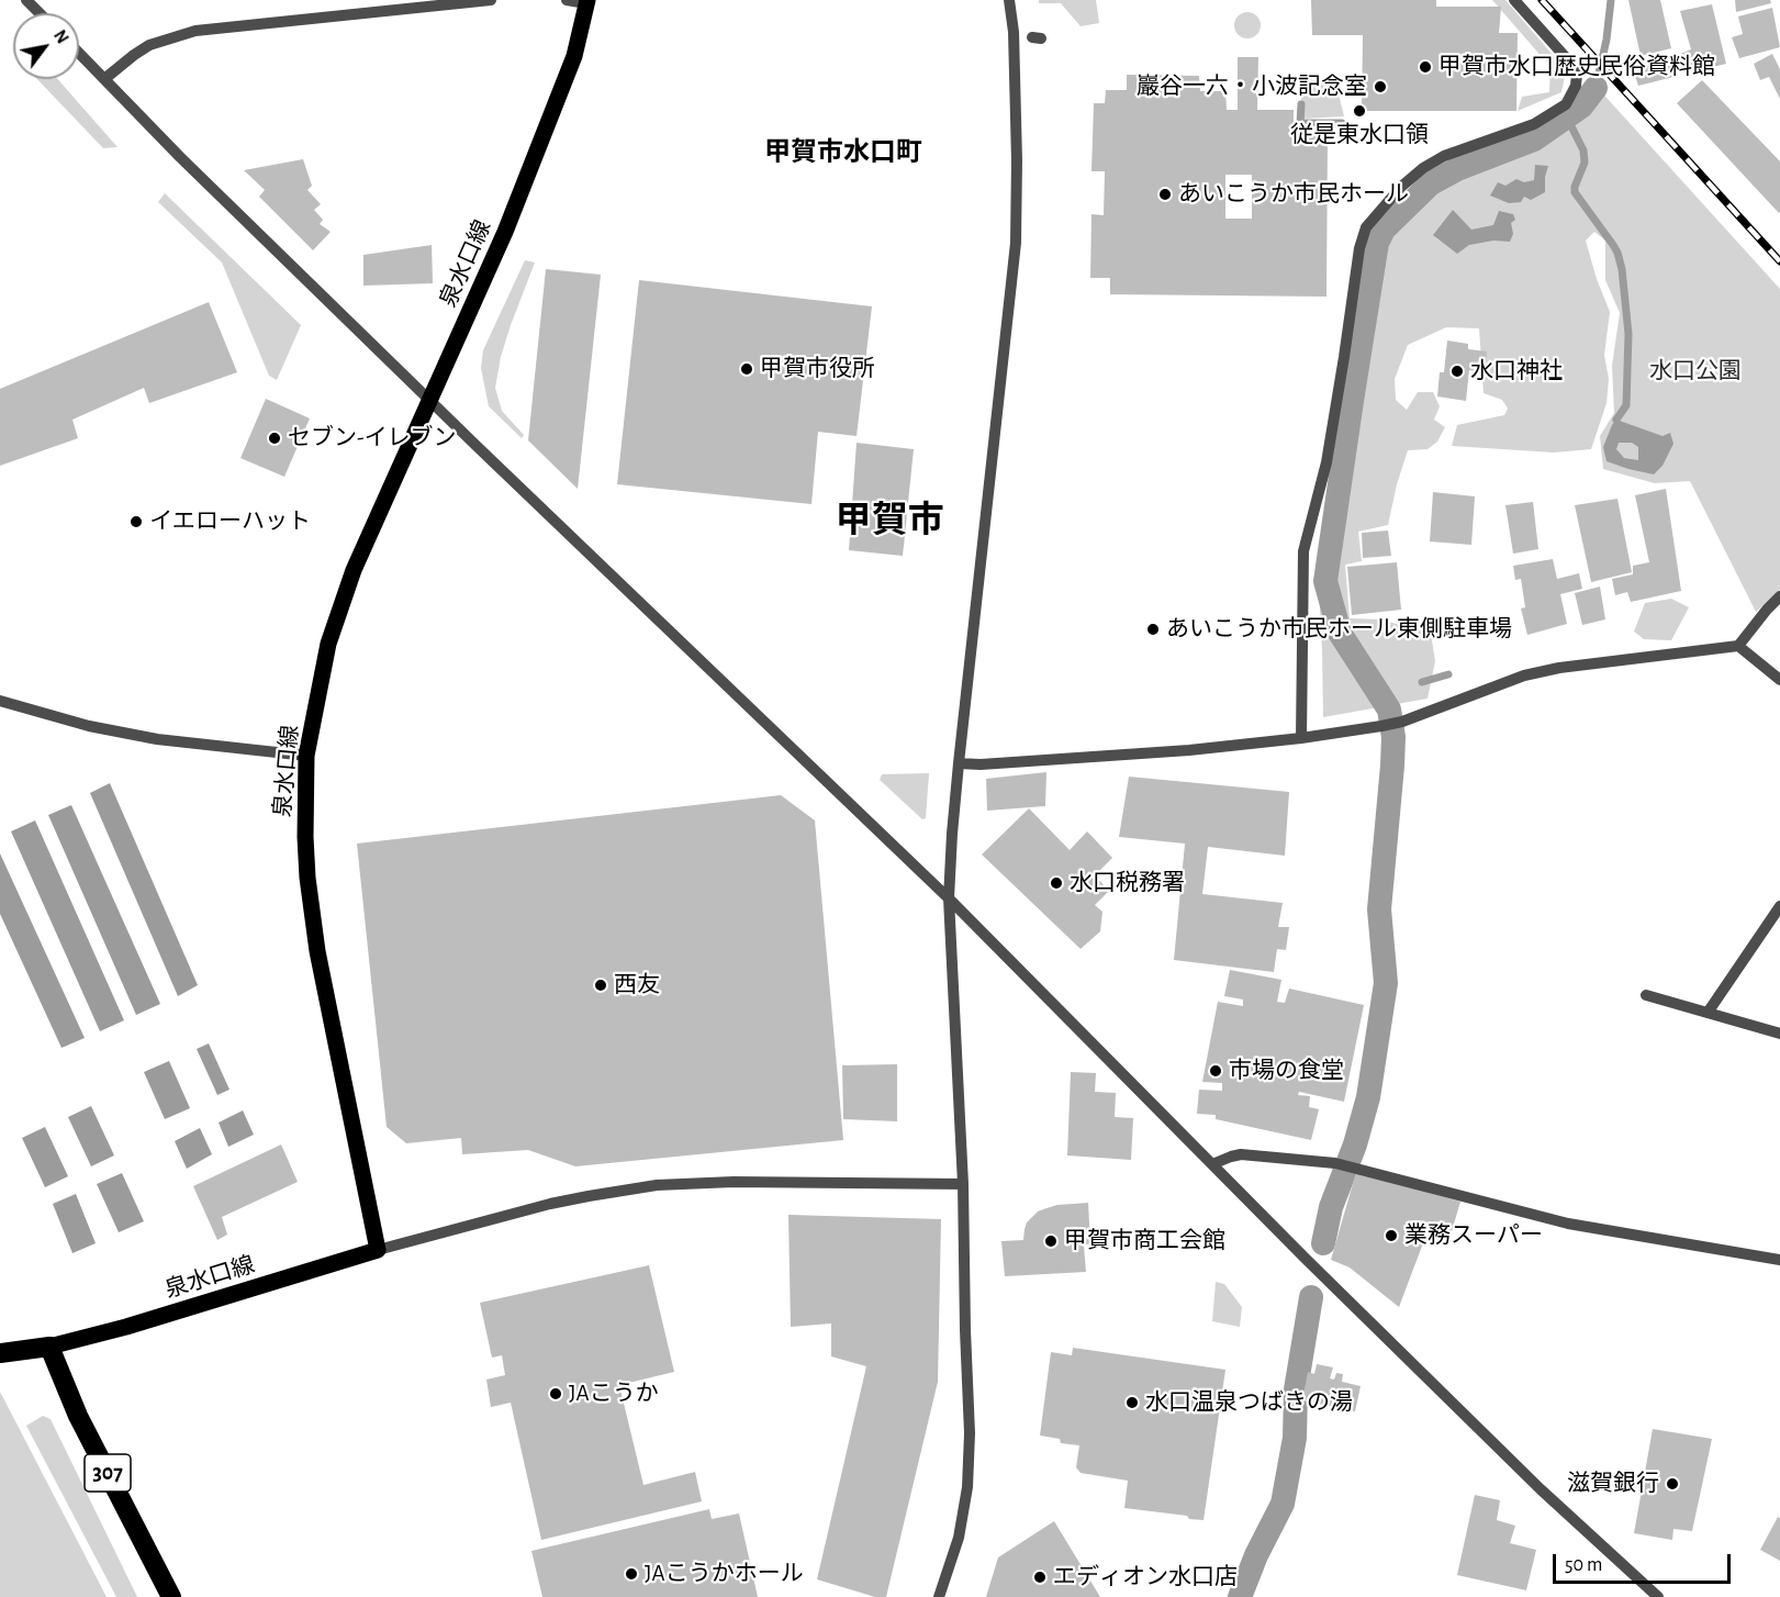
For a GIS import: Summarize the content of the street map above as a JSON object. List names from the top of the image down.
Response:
{
  "streets": {
    "highway": ["307"],
    "main road": ["泉水口線"]
  },
  "crossings": [
    ["泉水口線", "307"]
  ],
  "districts": ["甲賀市水口町", "甲賀市"],
  "parks": ["水口公園"],
  "places": [
    "甲賀市水口歴史民俗資料館",
    "巖谷一六・小波記念室",
    "従是東水口領",
    "あいこうか市民ホール",
    "甲賀市役所",
    "水口神社",
    "セブン-イレブン",
    "イエローハット",
    "あいこうか市民ホール東側駐車場",
    "水口税務署",
    "西友",
    "市場の食堂",
    "業務スーパー",
    "甲賀市商工会館",
    "JAこうか",
    "水口温泉つばきの湯",
    "滋賀銀行",
    "JAこうかホール",
    "エディオン水口店"
  ],
  "scale_bar": "50 m",
  "north": "top right"
}
